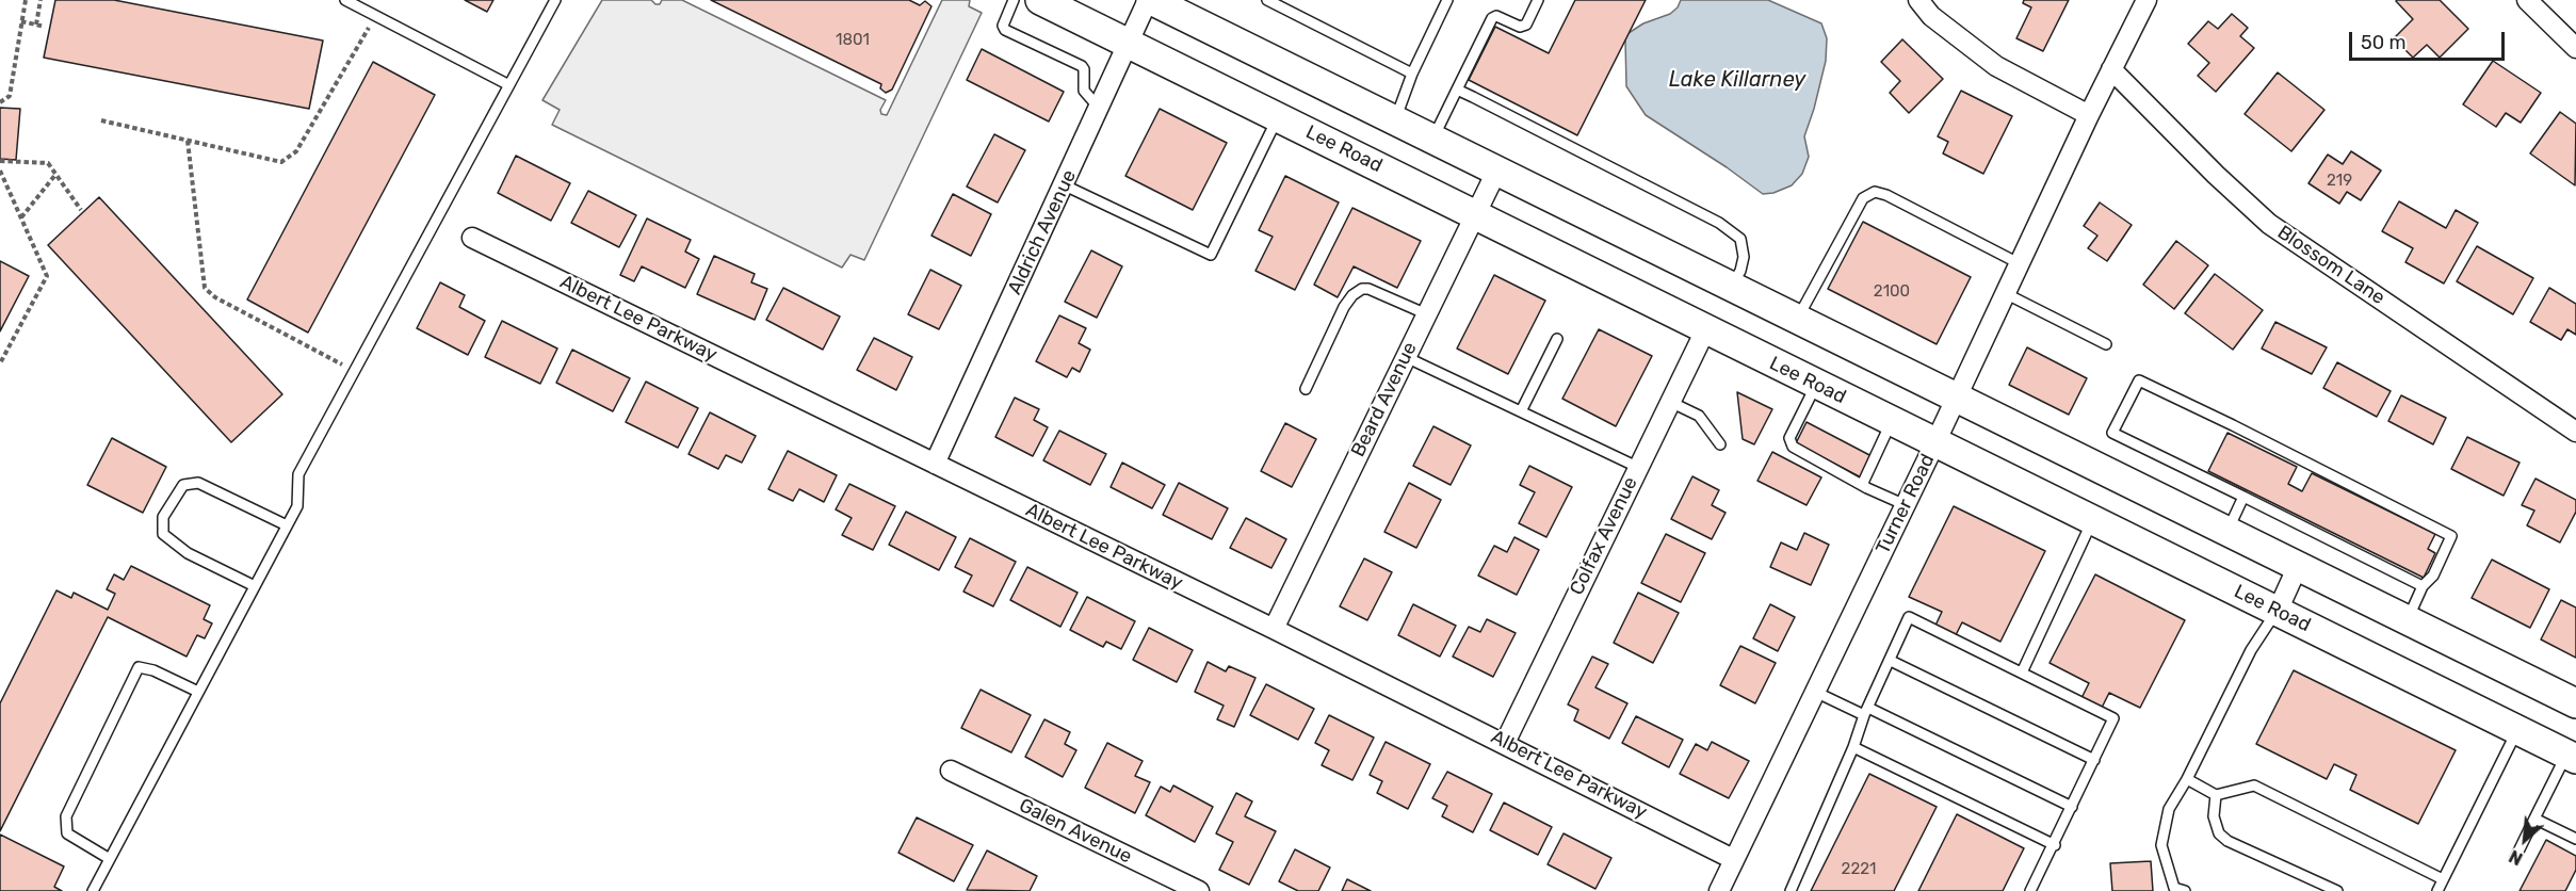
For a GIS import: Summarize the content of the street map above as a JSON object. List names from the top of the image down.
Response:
{
  "streets": {
    "main road": ["Lee Road"],
    "street": [
      "Aldrich Avenue",
      "Blossom Lane",
      "Albert Lee Parkway",
      "Beard Avenue",
      "Turner Road",
      "Colfax Avenue",
      "Galen Avenue"
    ]
  },
  "crossings": [
    ["Lee Road", "Aldrich Avenue"],
    ["Lee Road", "Beard Avenue"],
    ["Lee Road", "Turner Road"],
    ["Lee Road", "Colfax Avenue"],
    ["Aldrich Avenue", "Albert Lee Parkway"],
    ["Blossom Lane", "Turner Road"],
    ["Albert Lee Parkway", "Beard Avenue"],
    ["Albert Lee Parkway", "Turner Road"],
    ["Albert Lee Parkway", "Colfax Avenue"]
  ],
  "water": ["Lake Killarney"],
  "house_numbers": [
    "1801",
    "219",
    "2100",
    "2221"
  ],
  "scale_bar": "50 m",
  "north": "bottom left"
}
